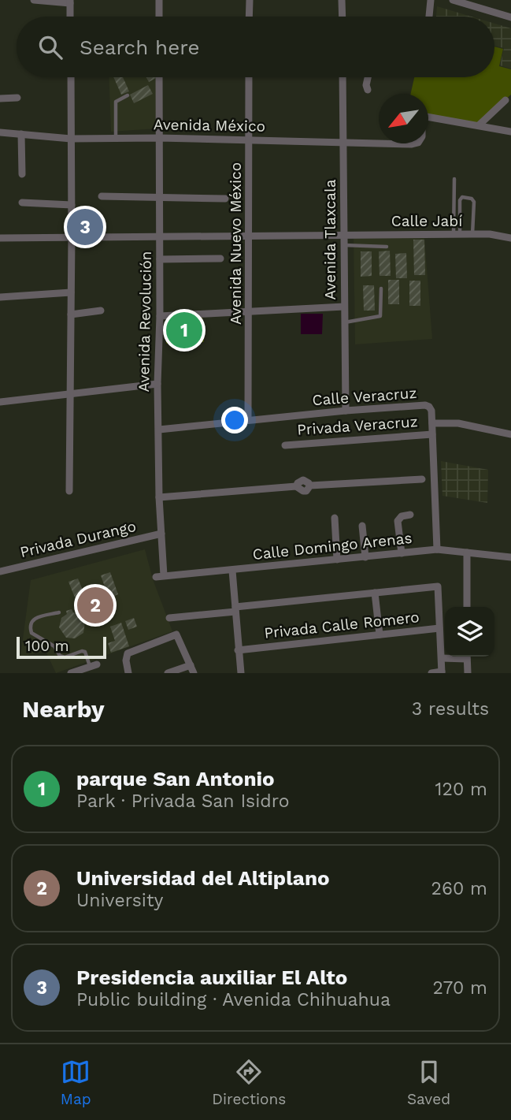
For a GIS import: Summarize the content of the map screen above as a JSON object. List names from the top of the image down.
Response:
{
  "streets": {
    "street": [
      "Avenida México",
      "Calle Jabí",
      "Avenida Tlaxcala",
      "Avenida Nuevo México",
      "Avenida Revolución",
      "Calle Veracruz",
      "Privada Veracruz",
      "Privada Durango",
      "Calle Domingo Arenas",
      "Privada Calle Romero"
    ]
  },
  "crossings": [
    ["Avenida México", "Avenida Tlaxcala"],
    ["Avenida México", "Avenida Nuevo México"],
    ["Avenida México", "Avenida Revolución"],
    ["Calle Jabí", "Avenida Tlaxcala"],
    ["Calle Jabí", "Avenida Nuevo México"],
    ["Calle Jabí", "Avenida Revolución"],
    ["Avenida Tlaxcala", "Calle Veracruz"],
    ["Avenida Nuevo México", "Calle Veracruz"],
    ["Avenida Revolución", "Calle Veracruz"],
    ["Avenida Revolución", "Privada Durango"],
    ["Avenida Revolución", "Calle Domingo Arenas"]
  ],
  "scale_bar": "100 m",
  "north": "bottom left",
  "page": {
    "search": "Search here",
    "pins": ["3", "1", "2"],
    "scale": "100 m",
    "heading": ["Nearby", "3 results"],
    "list": [
      {
        "mark": "1",
        "name": "parque San Antonio",
        "note": "Park · Privada San Isidro",
        "value": "120 m"
      },
      {
        "mark": "2",
        "name": "Universidad del Altiplano",
        "note": "University",
        "value": "260 m"
      },
      {
        "mark": "3",
        "name": "Presidencia auxiliar El Alto",
        "note": "Public building · Avenida Chihuahua",
        "value": "270 m"
      }
    ],
    "nav": ["Map", "Directions", "Saved"]
  }
}
